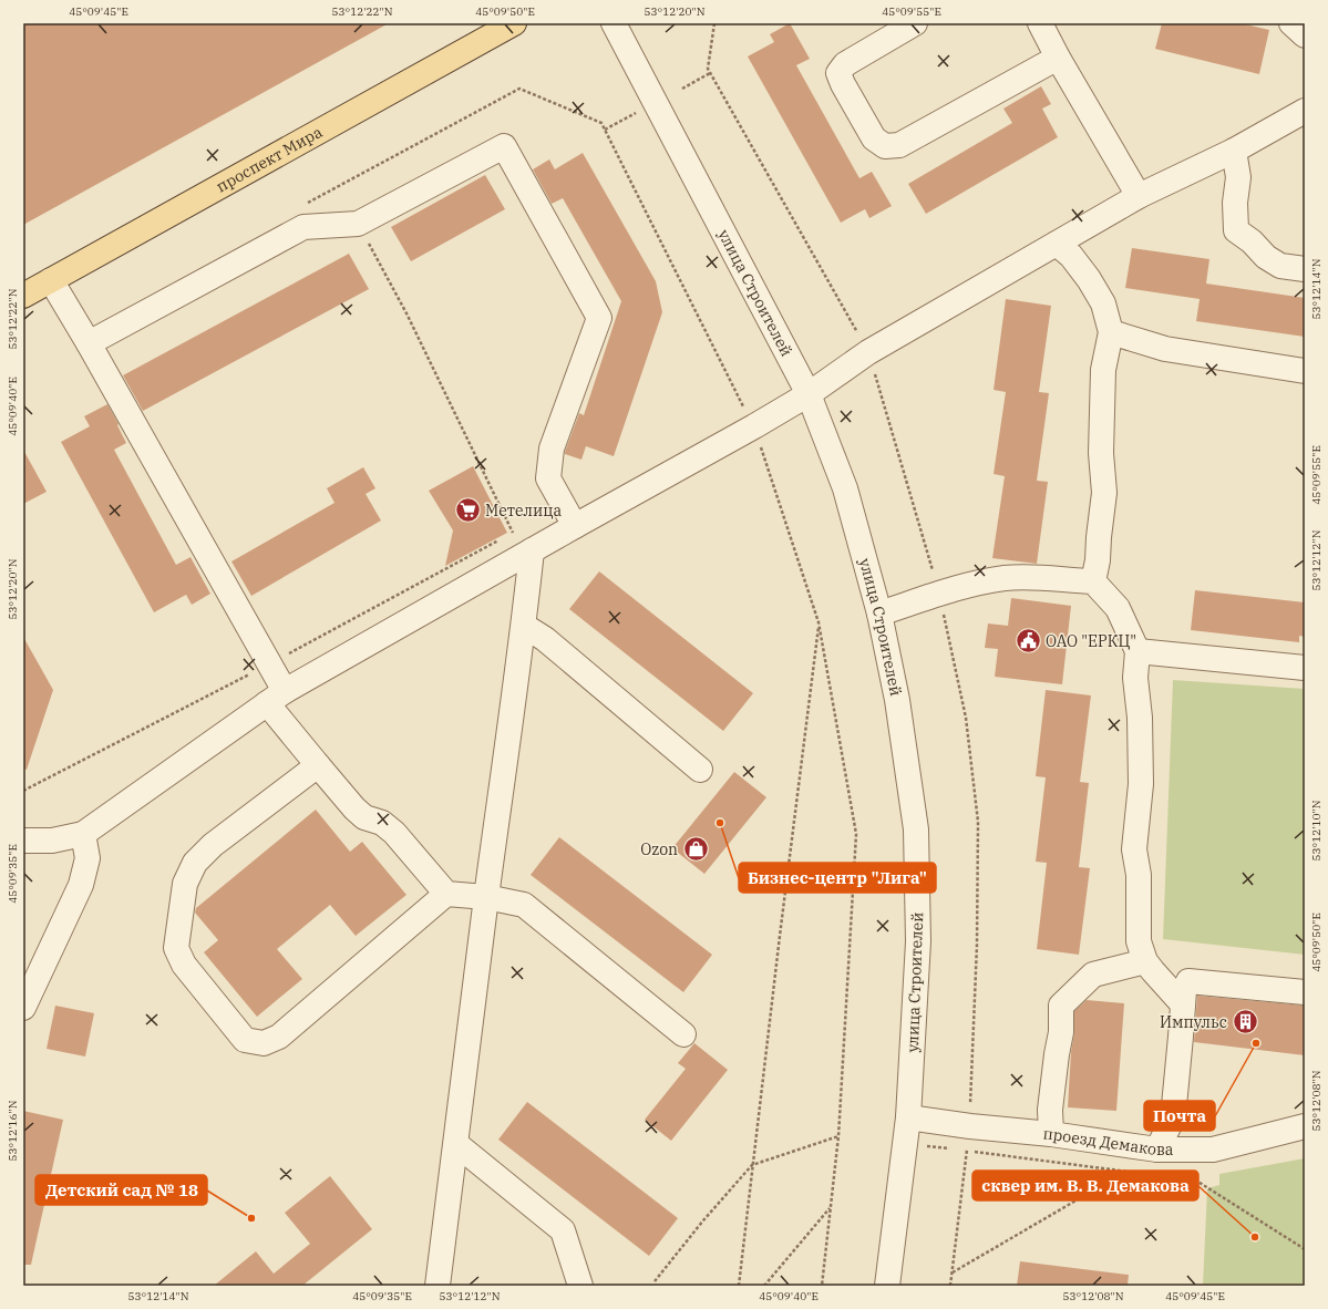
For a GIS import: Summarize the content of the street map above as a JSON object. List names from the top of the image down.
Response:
{
  "streets": {
    "main road": ["проспект Мира"],
    "street": ["улица Строителей", "проезд Демакова"]
  },
  "crossings": [
    ["улица Строителей", "проезд Демакова"]
  ],
  "places": {
    "supermarket": ["Метелица"],
    "public building": ["ОАО \"ЕРКЦ\""],
    "other": [
      "Бизнес-центр \"Лига\"",
      "Почта",
      "Детский сад № 18",
      "сквер им. В. В. Демакова"
    ],
    "shop": ["Ozon"],
    "building": ["Импульс"]
  },
  "coordinates": [
    "45°09'45\"E",
    "53°12'22\"N",
    "45°09'50\"E",
    "53°12'20\"N",
    "45°09'55\"E",
    "53°12'14\"N",
    "45°09'40\"E",
    "53°12'12\"N",
    "53°12'10\"N",
    "45°09'35\"E",
    "53°12'08\"N",
    "53°12'16\"N"
  ]
}
